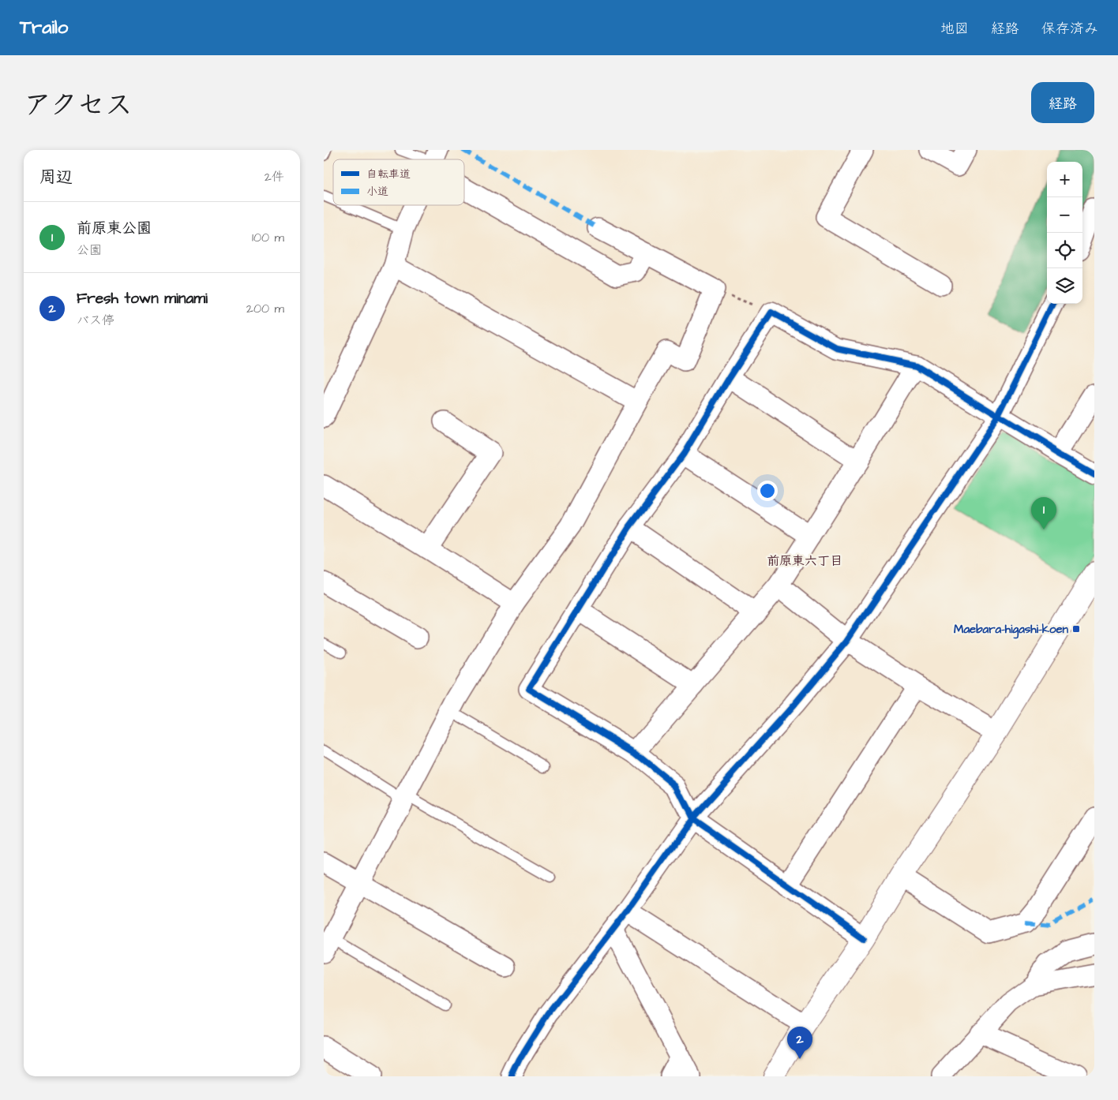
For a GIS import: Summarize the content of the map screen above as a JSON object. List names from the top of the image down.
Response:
{
  "districts": ["前原東六丁目"],
  "places": {
    "transit": ["Maebara-higashi-koen"]
  },
  "legend": ["自転車道", "小道"],
  "page": {
    "header": "Trailo",
    "nav": ["地図", "経路", "保存済み"],
    "title": "アクセス",
    "buttons": "経路",
    "heading": ["周辺", "2件"],
    "map_buttons": ["+", "−"],
    "list": [
      {
        "mark": "1",
        "name": "前原東公園",
        "note": "公園",
        "value": "100 m"
      },
      {
        "mark": "2",
        "name": "Fresh town minami",
        "note": "バス停",
        "value": "200 m"
      }
    ],
    "pins": ["1", "2"]
  }
}
